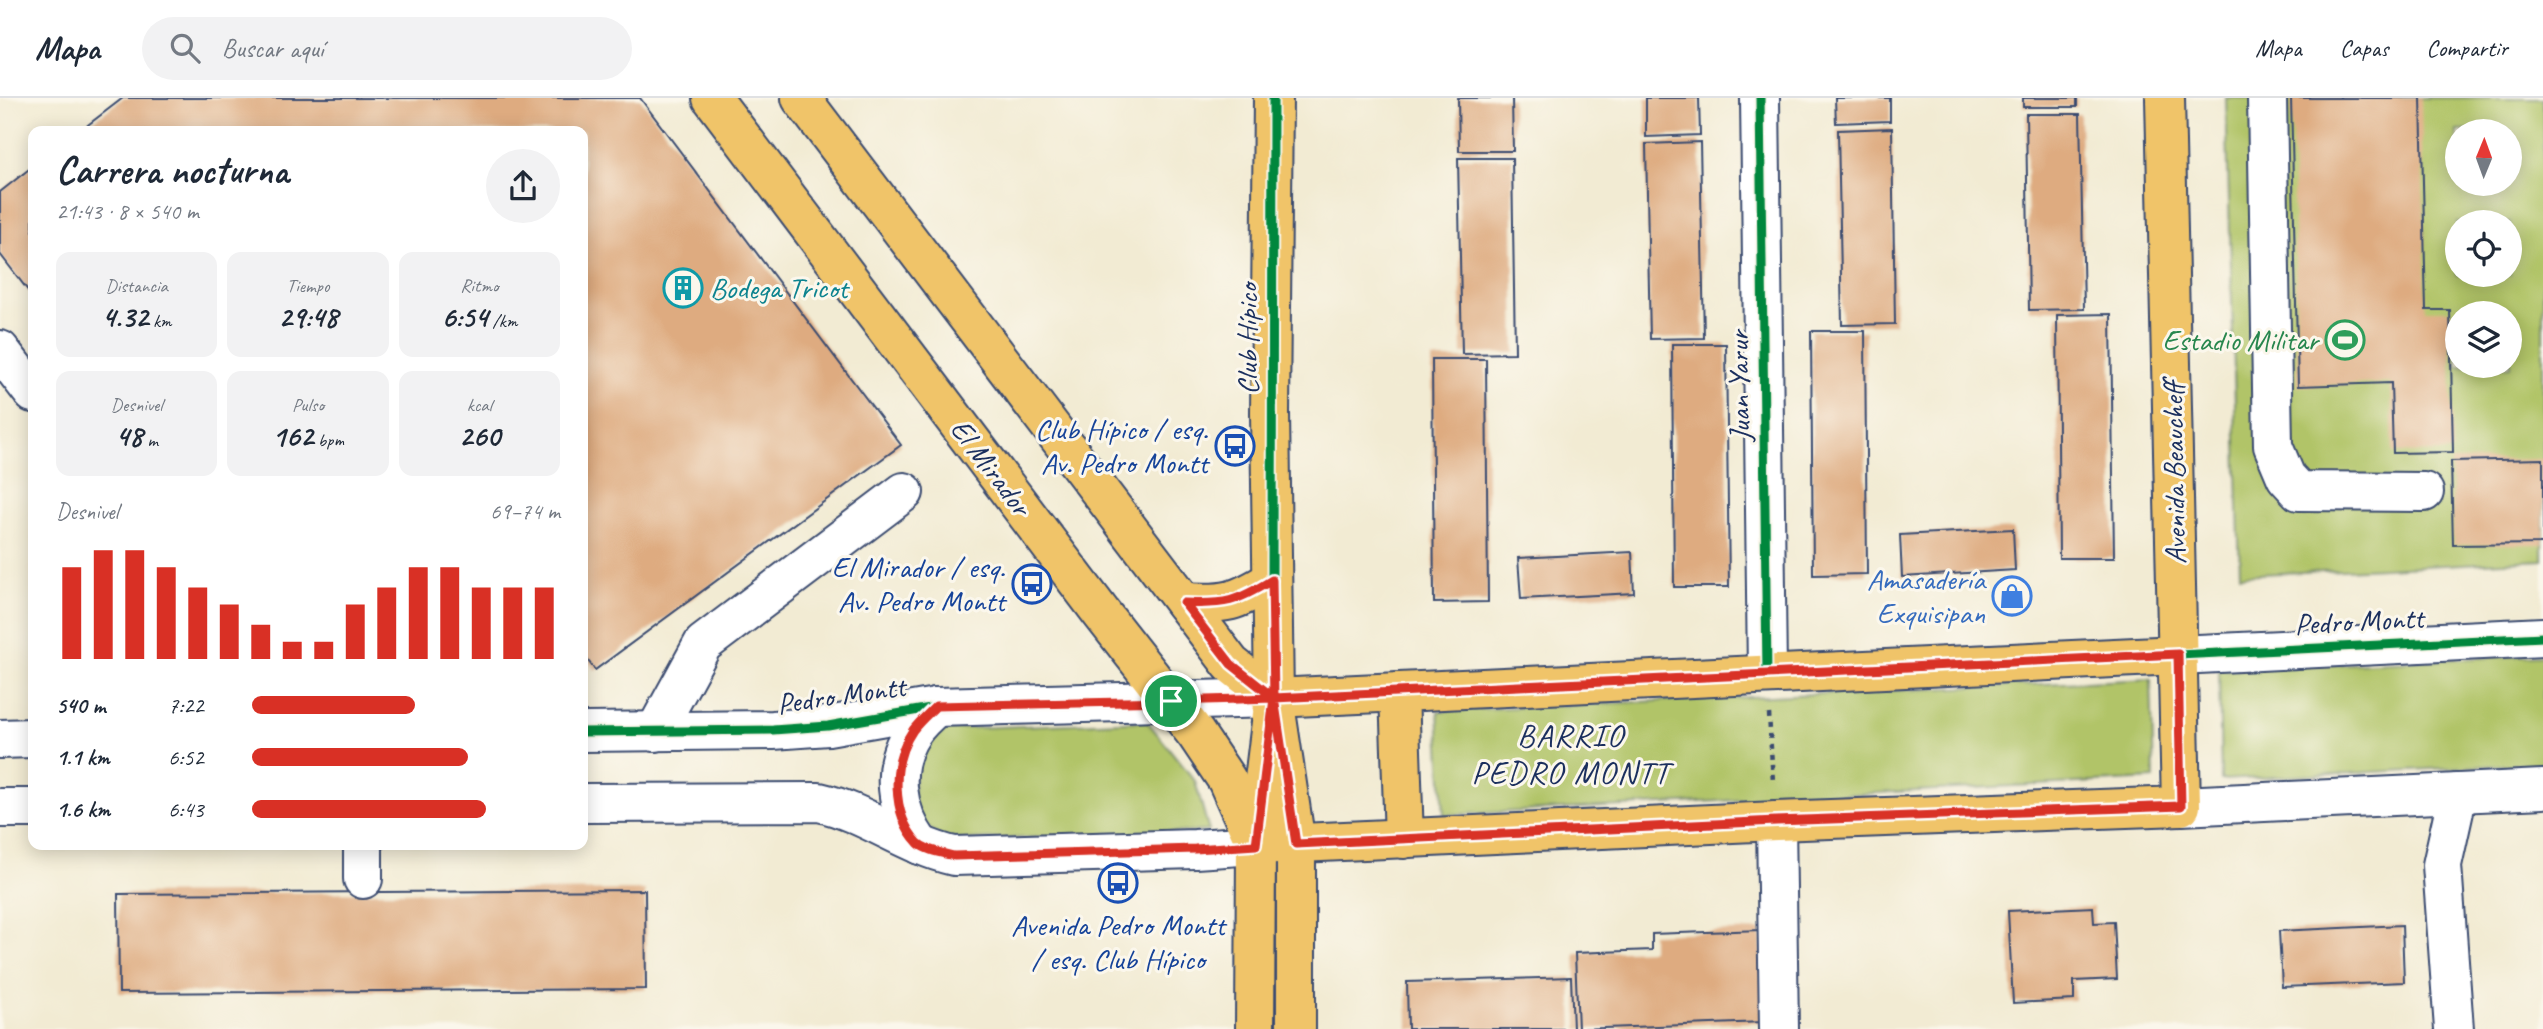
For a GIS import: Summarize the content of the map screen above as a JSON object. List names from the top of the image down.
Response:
{
  "streets": {
    "main road": [
      "Club Hípico",
      "El Mirador",
      "Avenida Beaucheff",
      "Pedro Montt"
    ],
    "street": ["Juan Yarur"]
  },
  "crossings": [
    ["Club Hípico", "El Mirador"],
    ["Club Hípico", "Pedro Montt"],
    ["Juan Yarur", "Pedro Montt"],
    ["El Mirador", "Pedro Montt"],
    ["Avenida Beaucheff", "Pedro Montt"]
  ],
  "districts": ["BARRIO PEDRO MONTT"],
  "places": {
    "building": ["Bodega Tricot"],
    "sports": ["Estadio Militar"],
    "bus stop": ["Club Hípico / esq. Av. Pedro Montt", "El Mirador / esq. Av. Pedro Montt", "Avenida Pedro Montt / esq. Club Hípico"],
    "shop": ["Amasadería Exquisipan"]
  },
  "north": "top",
  "page": {
    "header": "Mapa",
    "search": "Buscar aquí",
    "nav": ["Mapa", "Capas", "Compartir"],
    "heading": ["Carrera nocturna", "21:43 · 8 × 540 m"],
    "stats": [
      ["Distancia", "4.32 km"],
      ["Tiempo", "29:48"],
      ["Ritmo", "6:54 /km"],
      ["Desnivel", "48 m"],
      ["Pulso", "162 bpm"],
      ["kcal", "260"]
    ],
    "chart": ["Desnivel", "69–74 m"],
    "list": [
      {
        "name": "540 m",
        "note": "7:22"
      },
      {
        "name": "1.1 km",
        "note": "6:52"
      },
      {
        "name": "1.6 km",
        "note": "6:43"
      }
    ]
  }
}
